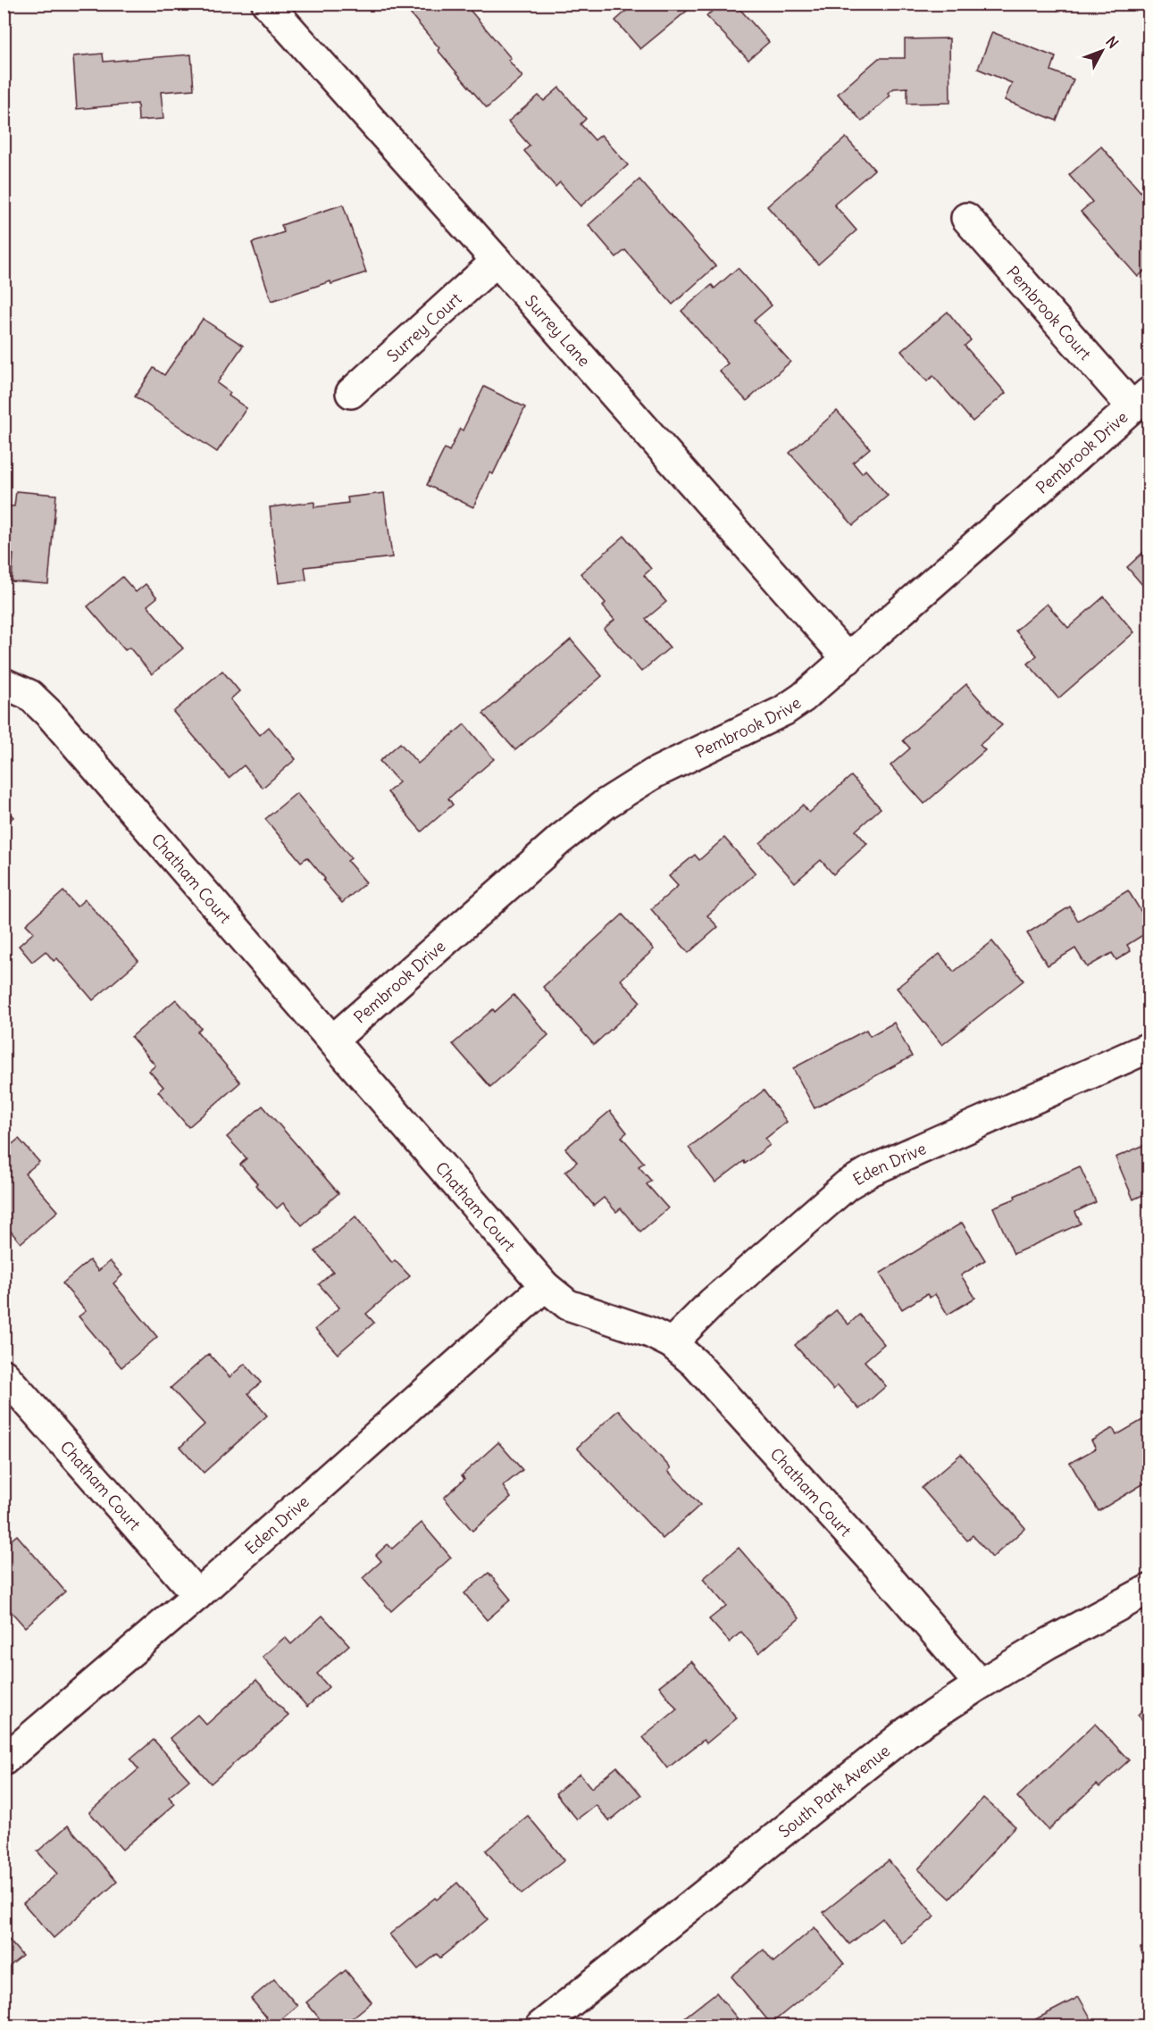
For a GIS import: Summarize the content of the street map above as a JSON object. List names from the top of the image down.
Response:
{
  "streets": {
    "street": [
      "Pembrook Court",
      "Surrey Court",
      "Surrey Lane",
      "Pembrook Drive",
      "Chatham Court",
      "Eden Drive",
      "South Park Avenue"
    ]
  },
  "crossings": [
    ["Pembrook Court", "Pembrook Drive"],
    ["Surrey Court", "Surrey Lane"],
    ["Surrey Lane", "Pembrook Drive"],
    ["Pembrook Drive", "Chatham Court"],
    ["Chatham Court", "Eden Drive"],
    ["Chatham Court", "South Park Avenue"]
  ],
  "north": "top right"
}
